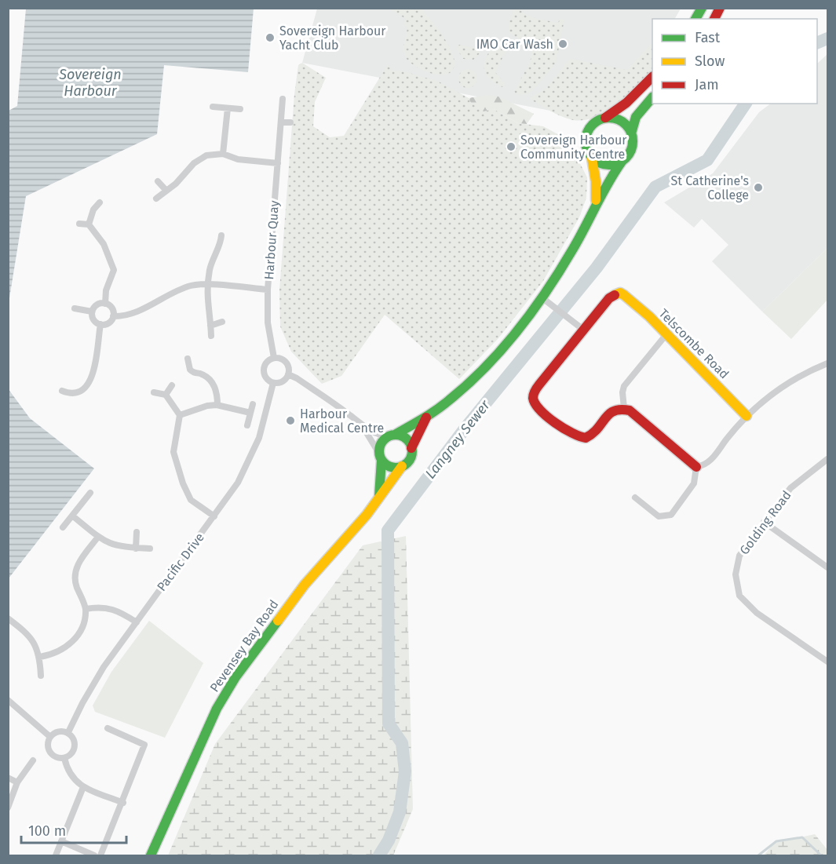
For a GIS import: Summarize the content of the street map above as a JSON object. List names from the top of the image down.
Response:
{
  "streets": {
    "main road": ["Telscombe Road", "Pevensey Bay Road"],
    "street": ["Harbour Quay", "Golding Road", "Pacific Drive"]
  },
  "crossings": [
    ["Harbour Quay", "Pacific Drive"]
  ],
  "water": ["Sovereign Harbour", "Langney Sewer"],
  "places": [
    "Sovereign Harbour Yacht Club",
    "IMO Car Wash",
    "Sovereign Harbour Community Centre",
    "St Catherine's College",
    "Harbour Medical Centre"
  ],
  "legend": ["Fast", "Slow", "Jam"],
  "scale_bar": "100 m"
}
